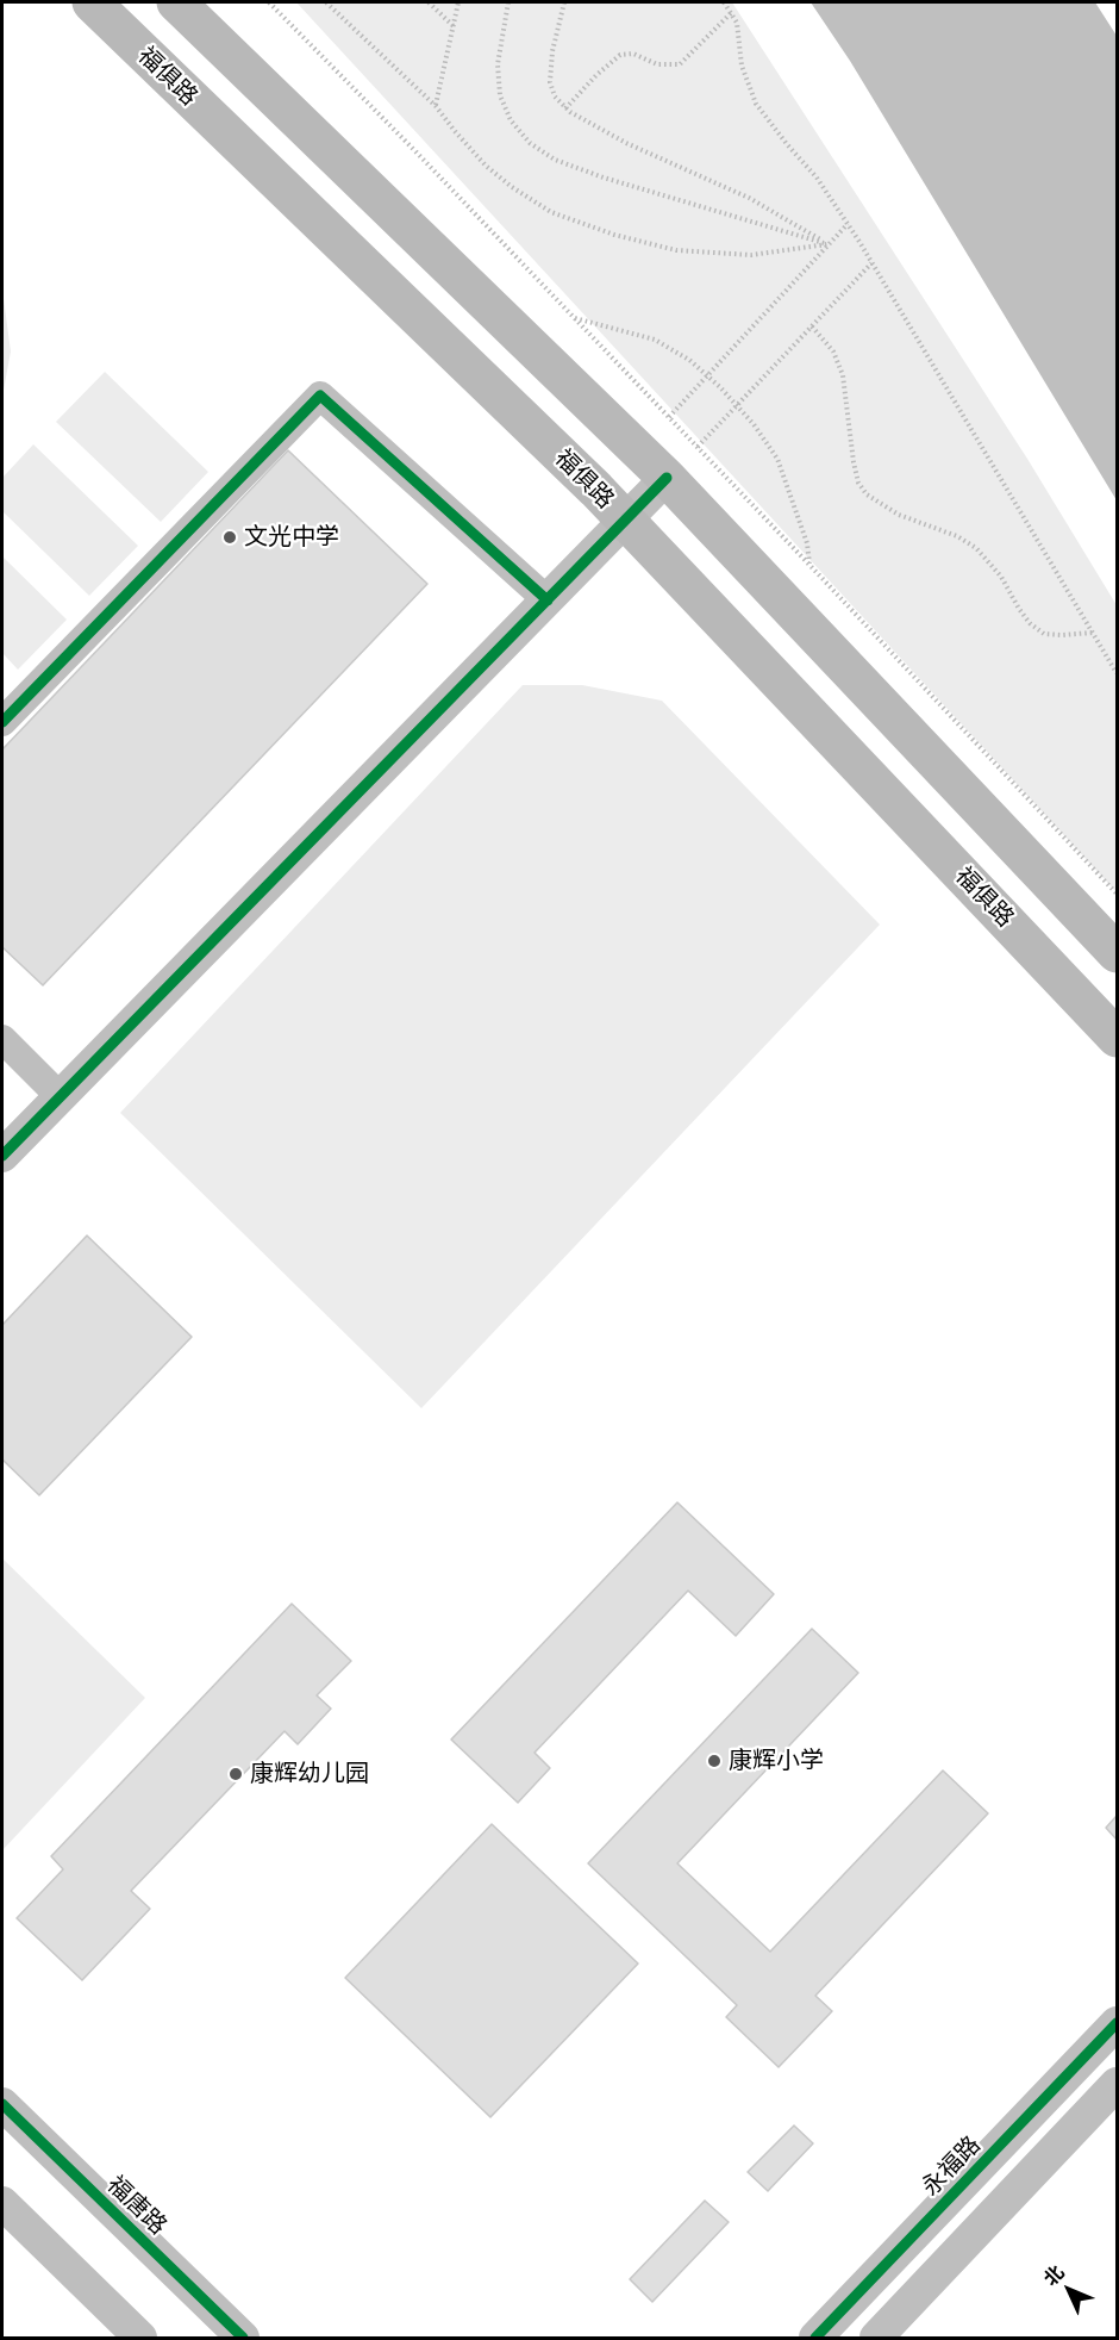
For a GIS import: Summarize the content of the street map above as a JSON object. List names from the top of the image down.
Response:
{
  "streets": {
    "main road": ["福俱路"],
    "street": ["永福路", "福唐路"]
  },
  "places": ["文光中学", "康辉小学", "康辉幼儿园"],
  "north": "top left"
}
